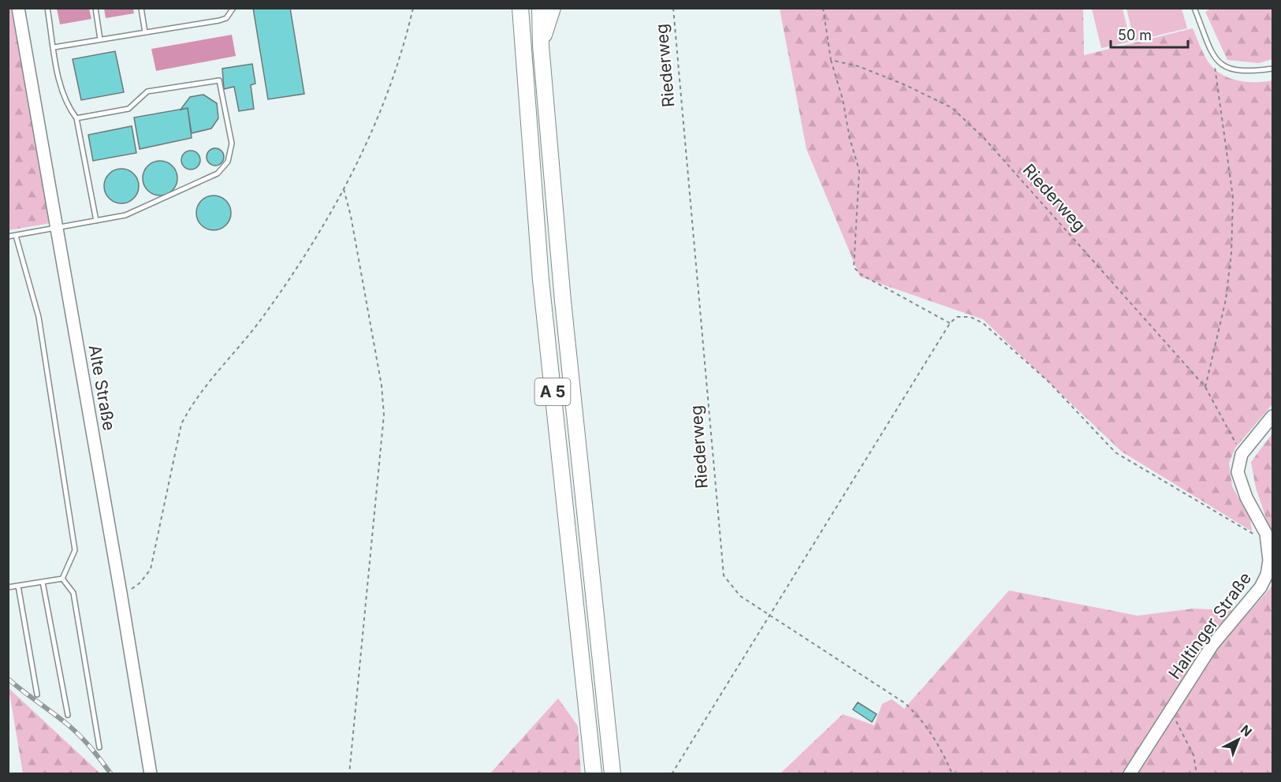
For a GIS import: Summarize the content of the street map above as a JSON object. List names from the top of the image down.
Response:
{
  "streets": {
    "highway": ["A 5"],
    "street": ["Alte Straße", "Haltinger Straße"],
    "path": ["Riederweg"]
  },
  "crossings": [
    ["Riederweg", "Haltinger Straße"]
  ],
  "scale_bar": "50 m",
  "north": "top right"
}
